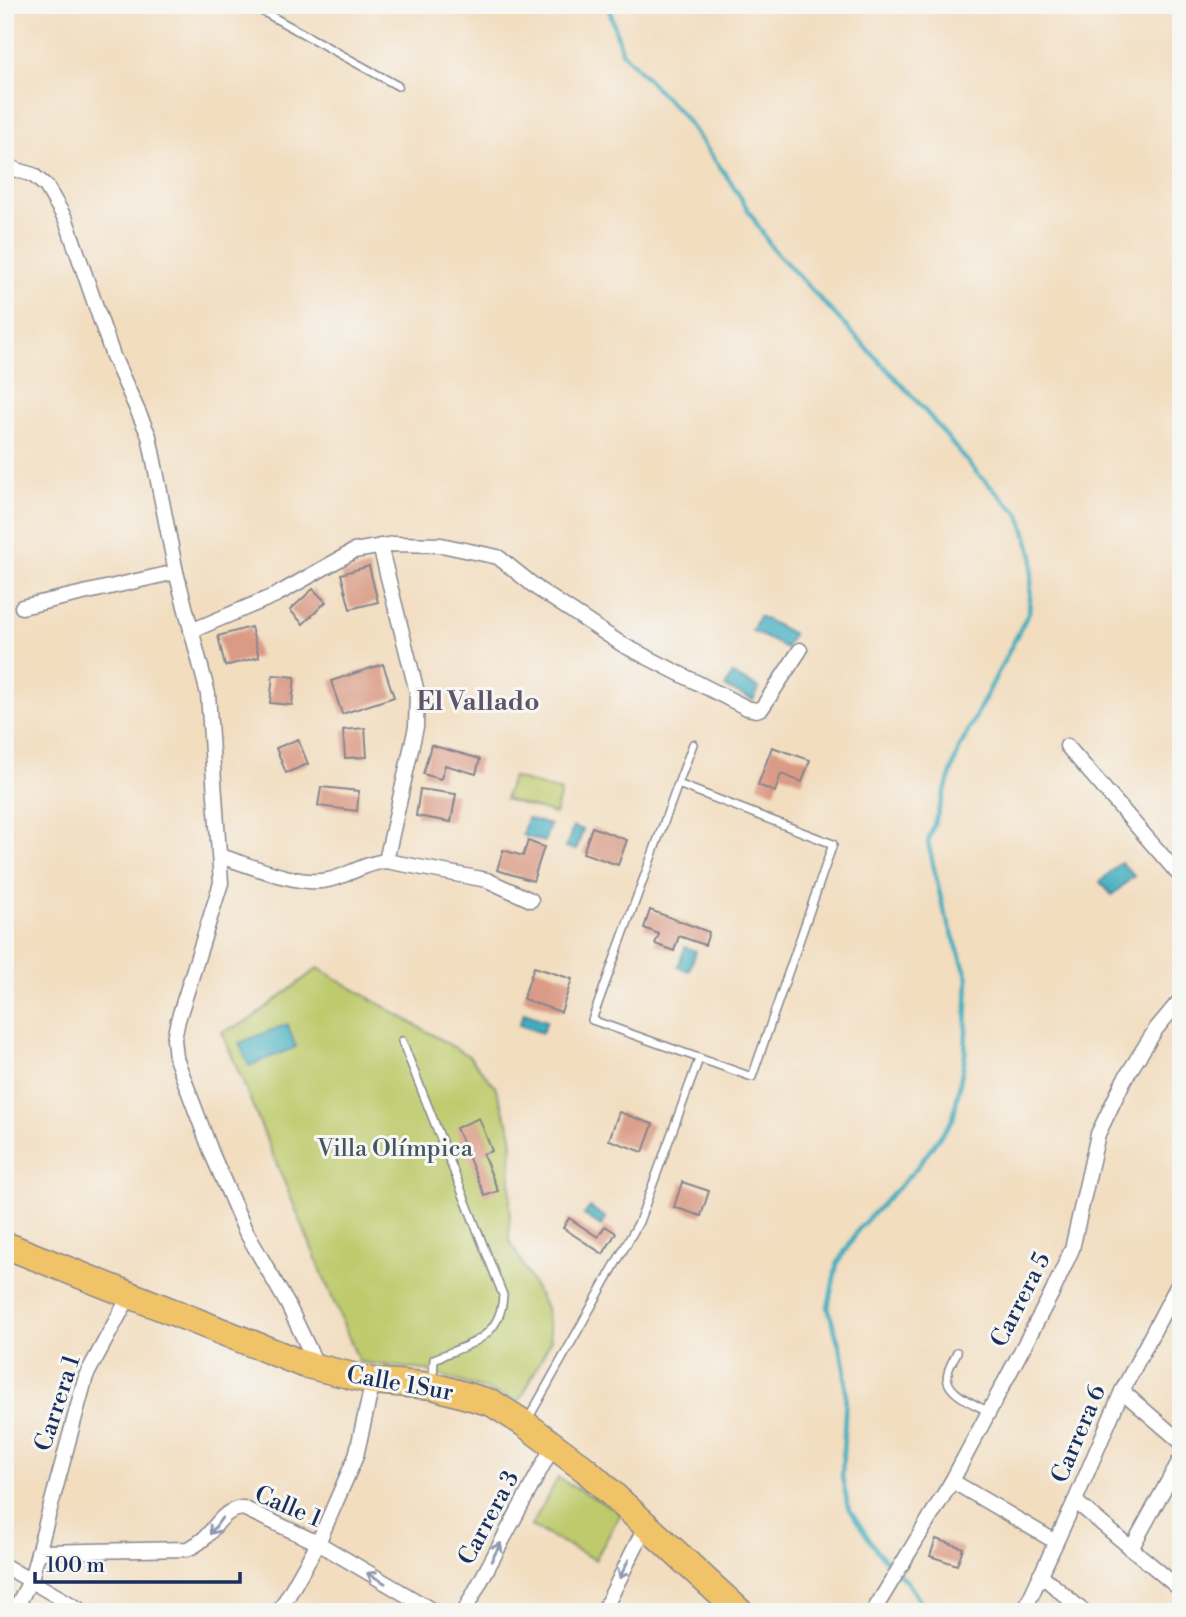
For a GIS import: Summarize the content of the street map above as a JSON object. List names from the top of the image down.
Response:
{
  "streets": {
    "highway": ["Calle 1Sur"],
    "street": [
      "Carrera 5",
      "Carrera 1",
      "Carrera 6",
      "Calle 1",
      "Carrera 3"
    ]
  },
  "crossings": [
    ["Calle 1Sur", "Carrera 1"],
    ["Calle 1Sur", "Carrera 3"],
    ["Carrera 1", "Calle 1"]
  ],
  "one_way": ["Calle 1"],
  "districts": ["El Vallado"],
  "parks": ["Villa Olímpica"],
  "scale_bar": "100 m"
}
